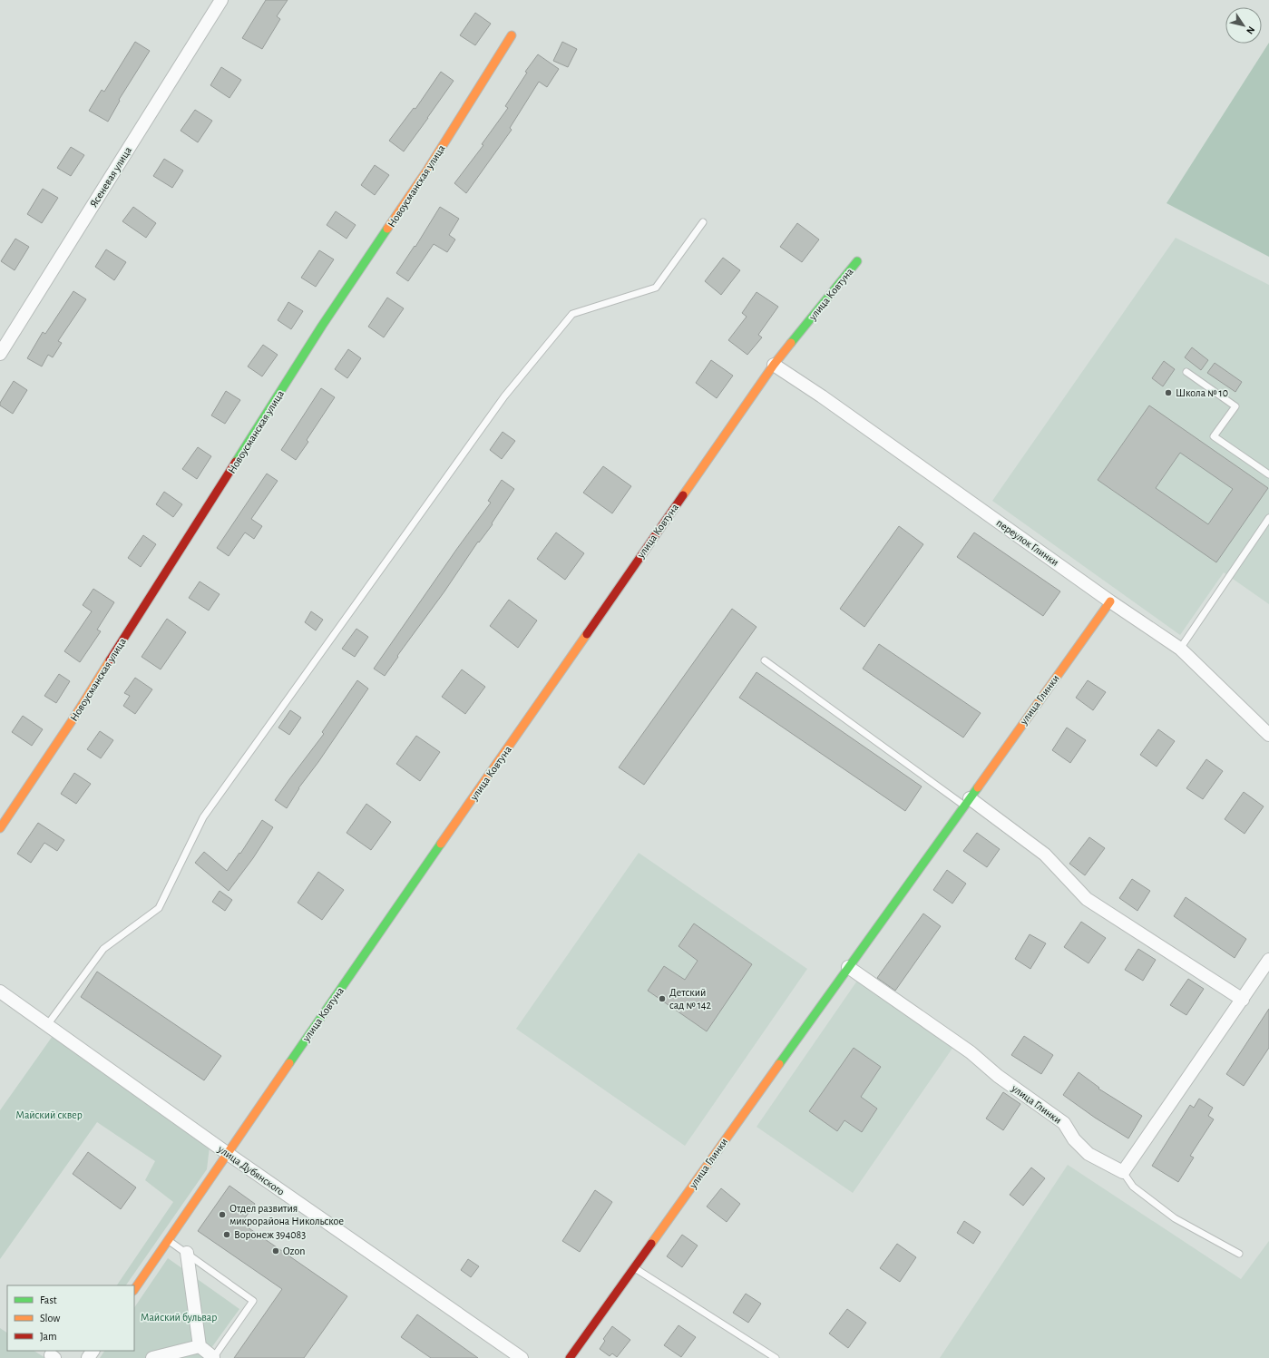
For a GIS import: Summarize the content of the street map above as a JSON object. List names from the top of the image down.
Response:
{
  "streets": {
    "street": [
      "Ясеневая улица",
      "Новоусманская улица",
      "улица Ковтуна",
      "переулок Глинки",
      "улица Глинки",
      "улица Дубянского"
    ]
  },
  "crossings": [
    ["улица Ковтуна", "переулок Глинки"],
    ["улица Ковтуна", "улица Дубянского"],
    ["переулок Глинки", "улица Глинки"]
  ],
  "parks": ["Майский сквер", "Майский бульвар"],
  "places": [
    "Школа № 10",
    "Детский сад № 142",
    "Отдел развития микрорайона Никольское",
    "Воронеж 394083",
    "Ozon"
  ],
  "legend": ["Fast", "Slow", "Jam"],
  "north": "bottom right"
}
